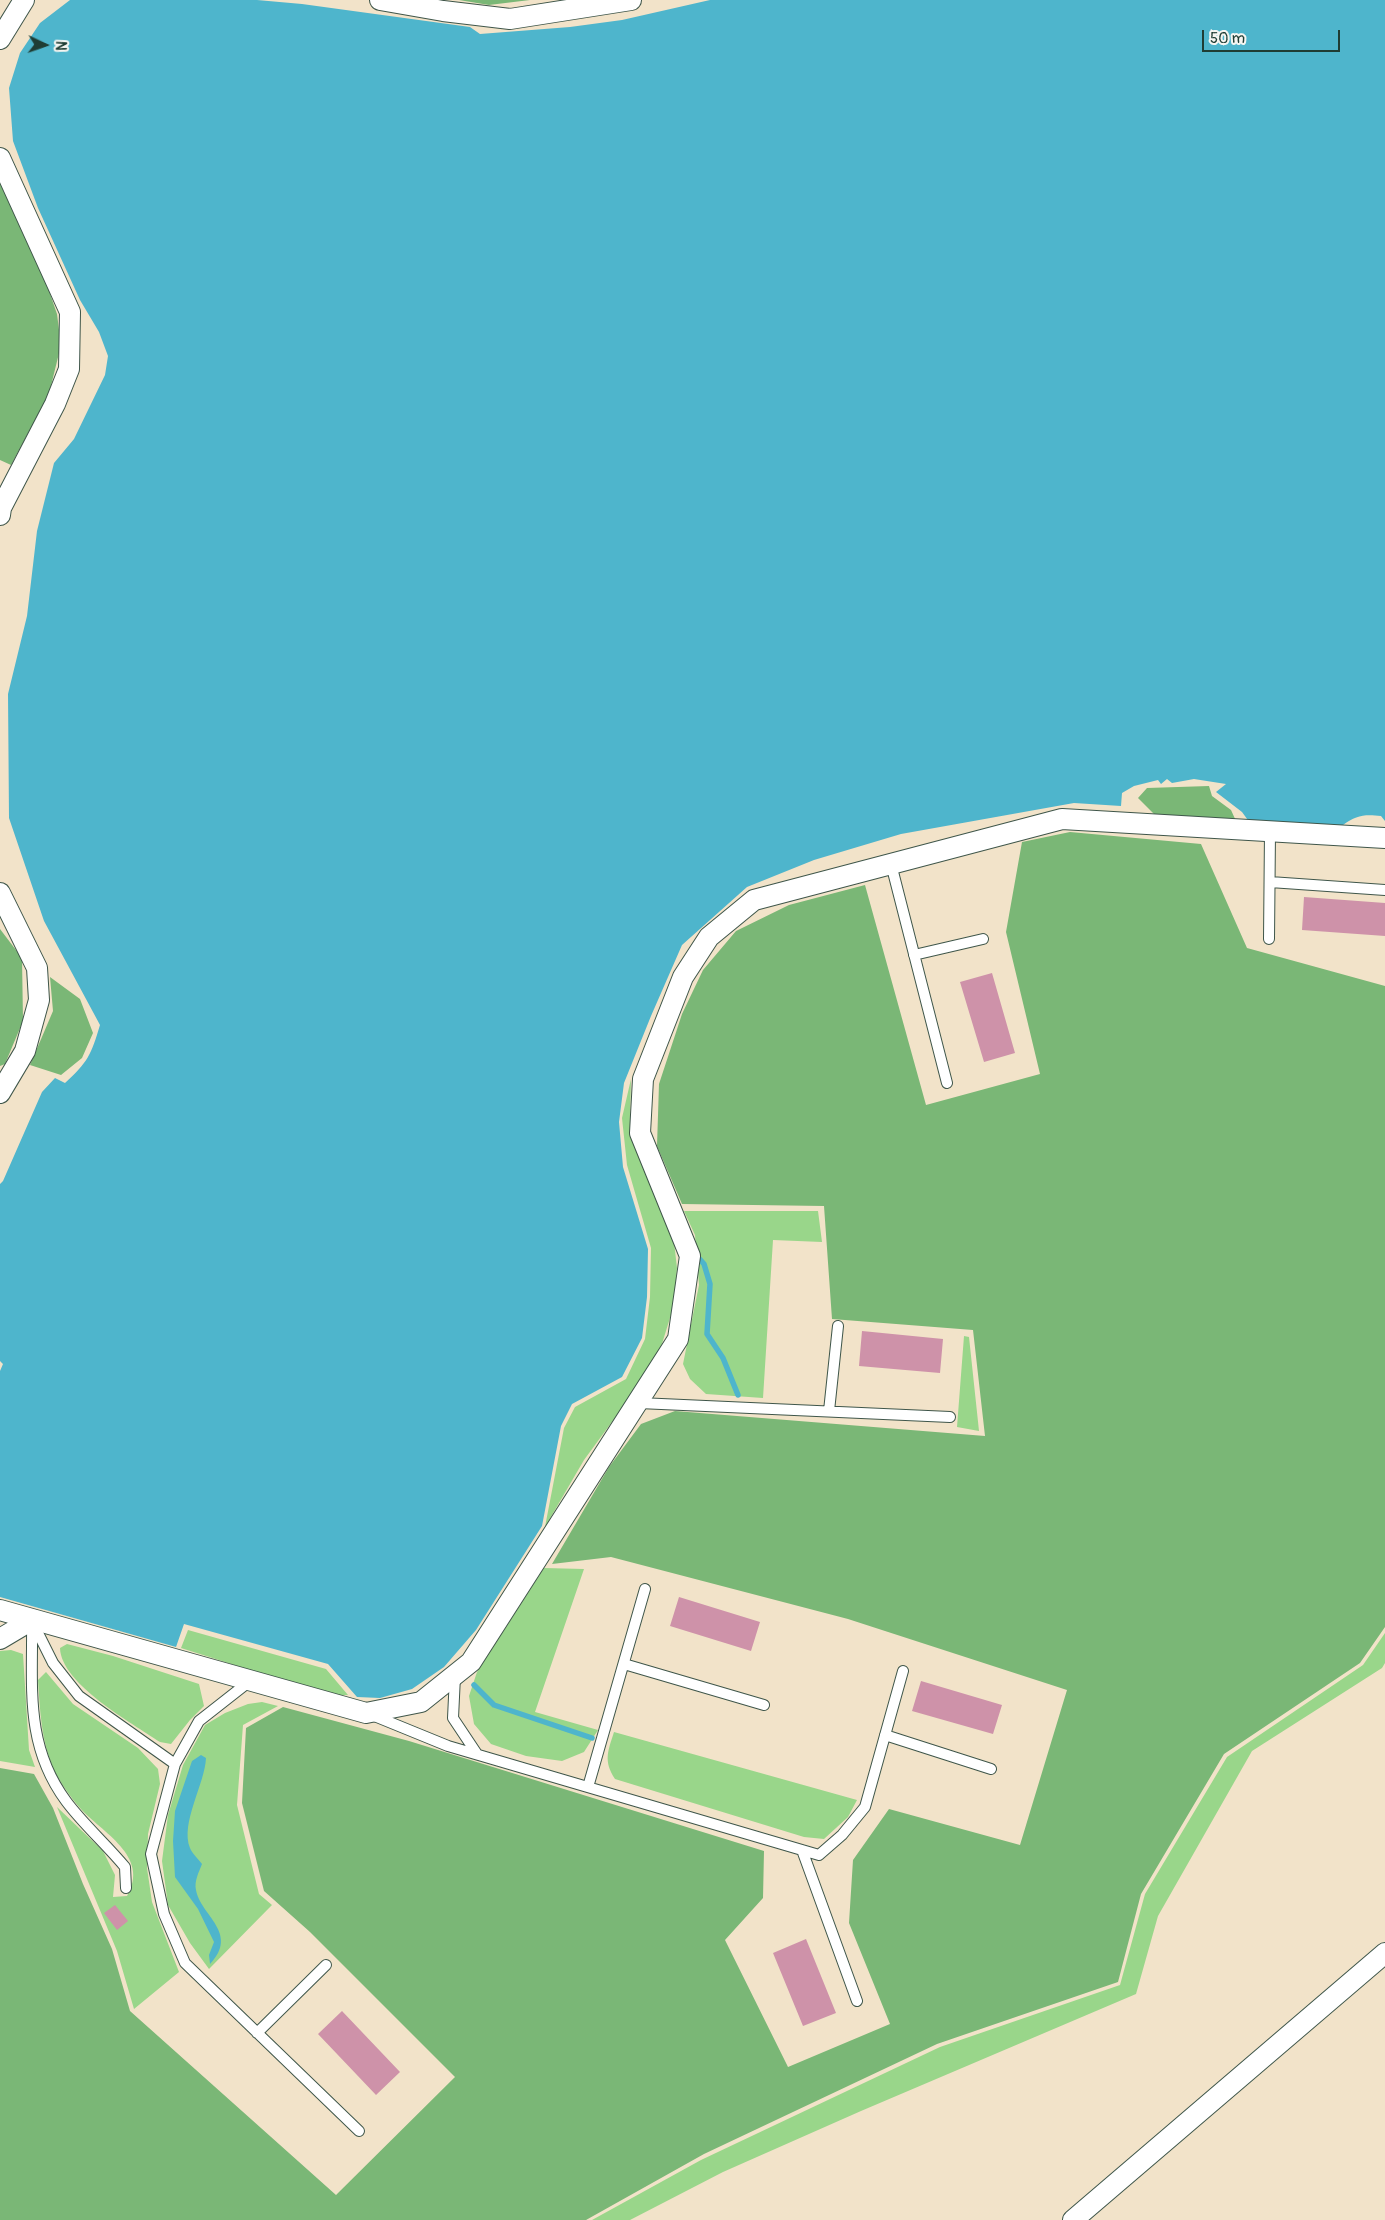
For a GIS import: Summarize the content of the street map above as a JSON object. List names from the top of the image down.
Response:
{
  "scale_bar": "50 m",
  "north": "right"
}
